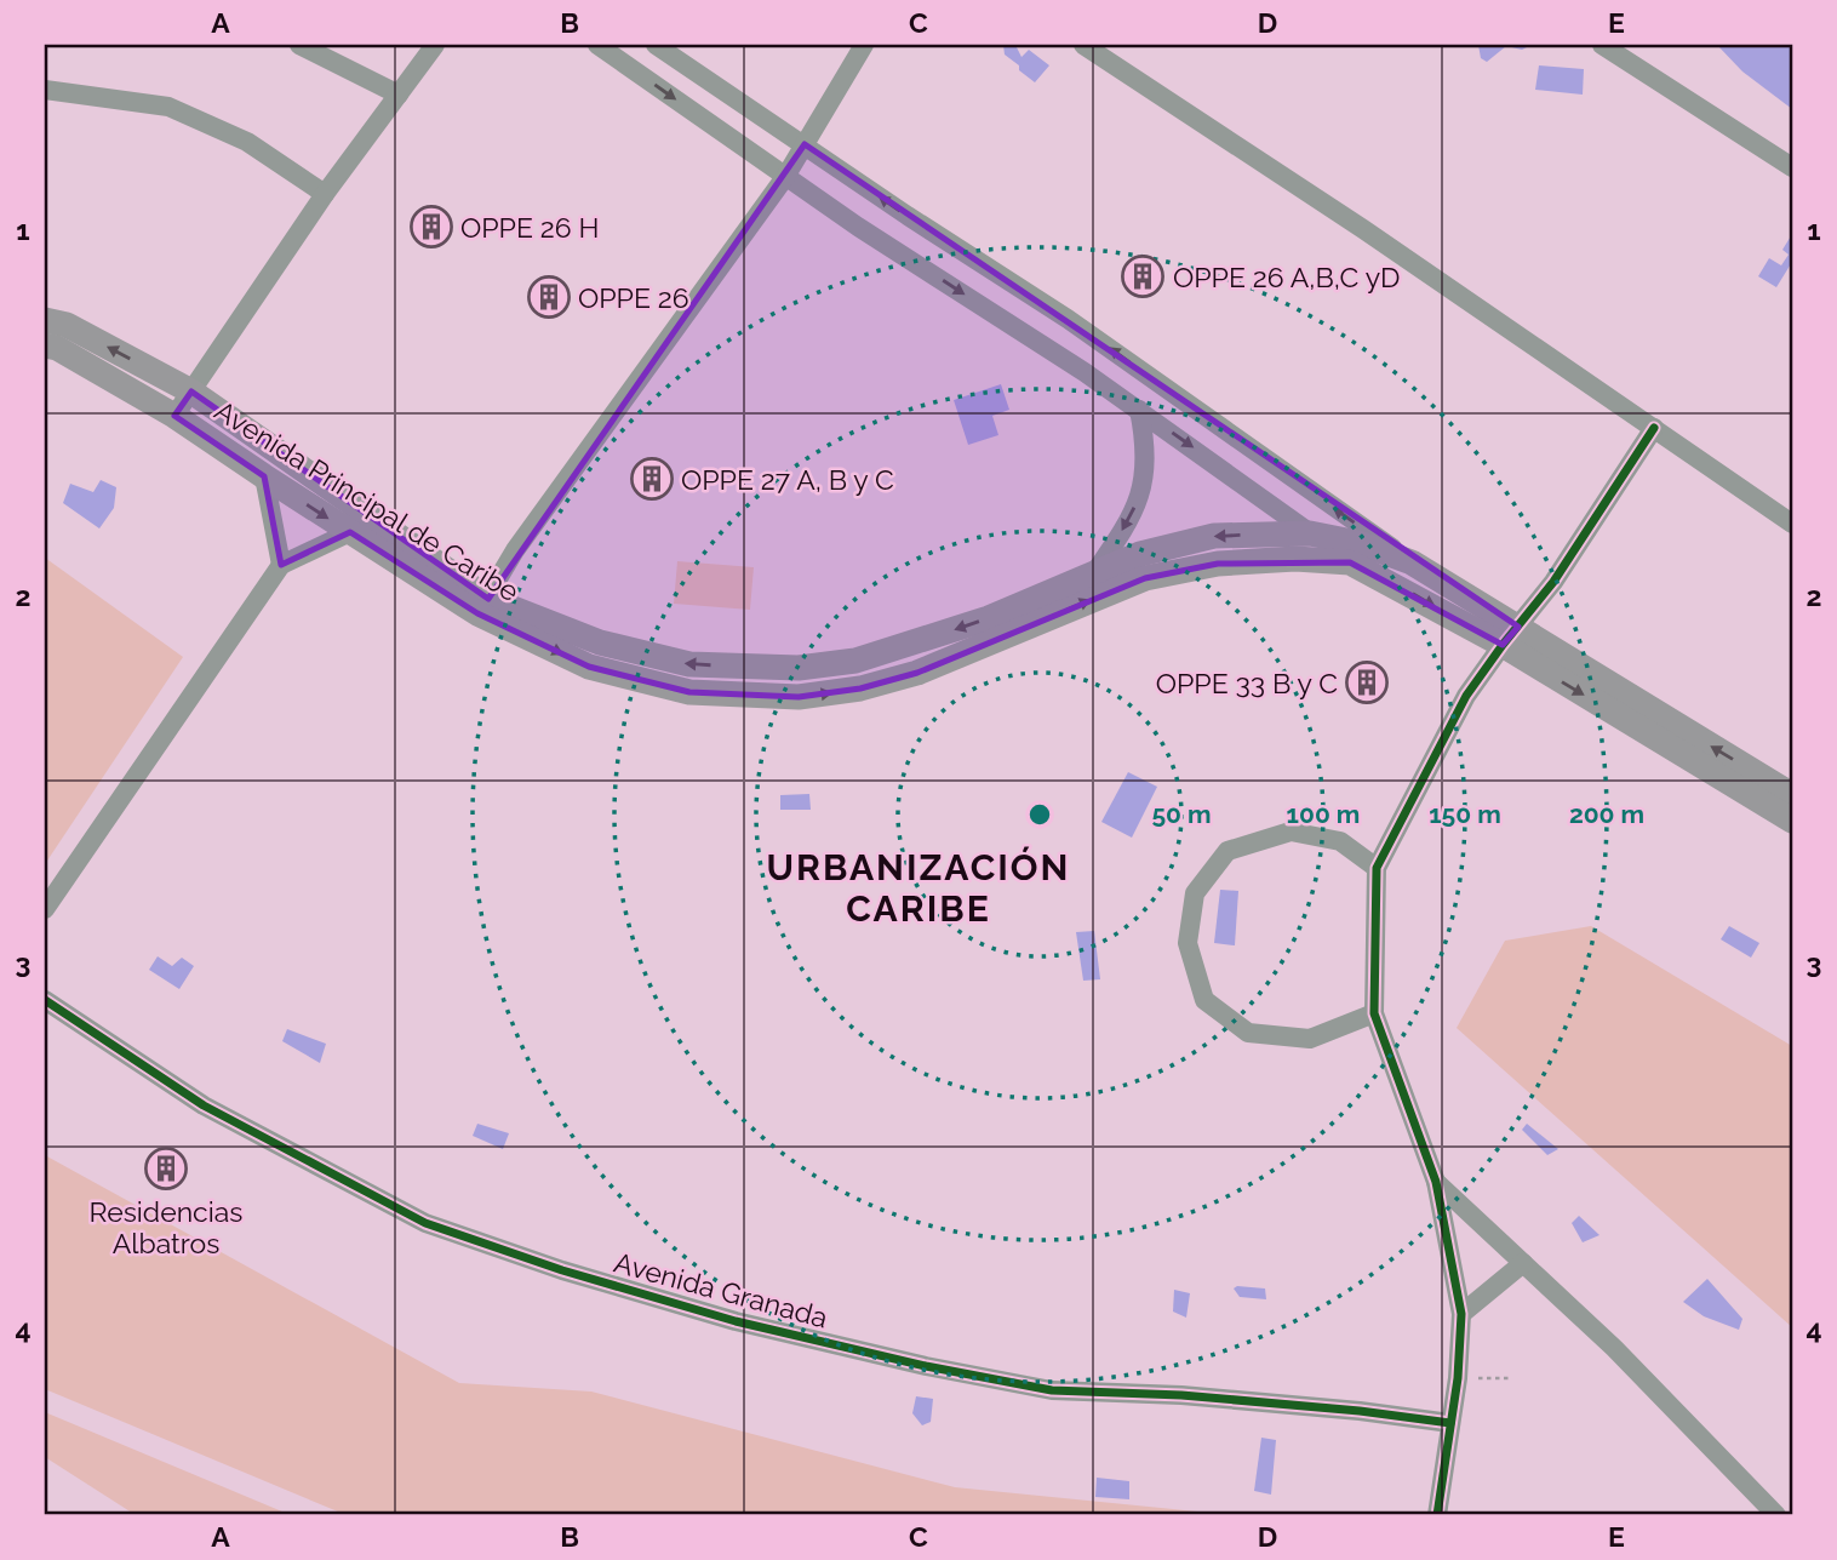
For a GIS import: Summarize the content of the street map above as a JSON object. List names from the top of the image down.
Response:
{
  "streets": {
    "main road": ["Avenida Principal de Caribe"],
    "street": ["Avenida Granada"]
  },
  "districts": ["URBANIZACIÓN CARIBE"],
  "places": {
    "building": [
      "OPPE 26 H",
      "OPPE 26 A,B,C yD",
      "OPPE 26",
      "OPPE 27 A, B y C",
      "OPPE 33 B y C",
      "Residencias Albatros"
    ]
  },
  "grid": {
    "columns": [
      "A",
      "B",
      "C",
      "D",
      "E"
    ],
    "rows": [
      "1",
      "2",
      "3",
      "4"
    ]
  },
  "rings": [
    "50 m",
    "100 m",
    "150 m",
    "200 m"
  ]
}
